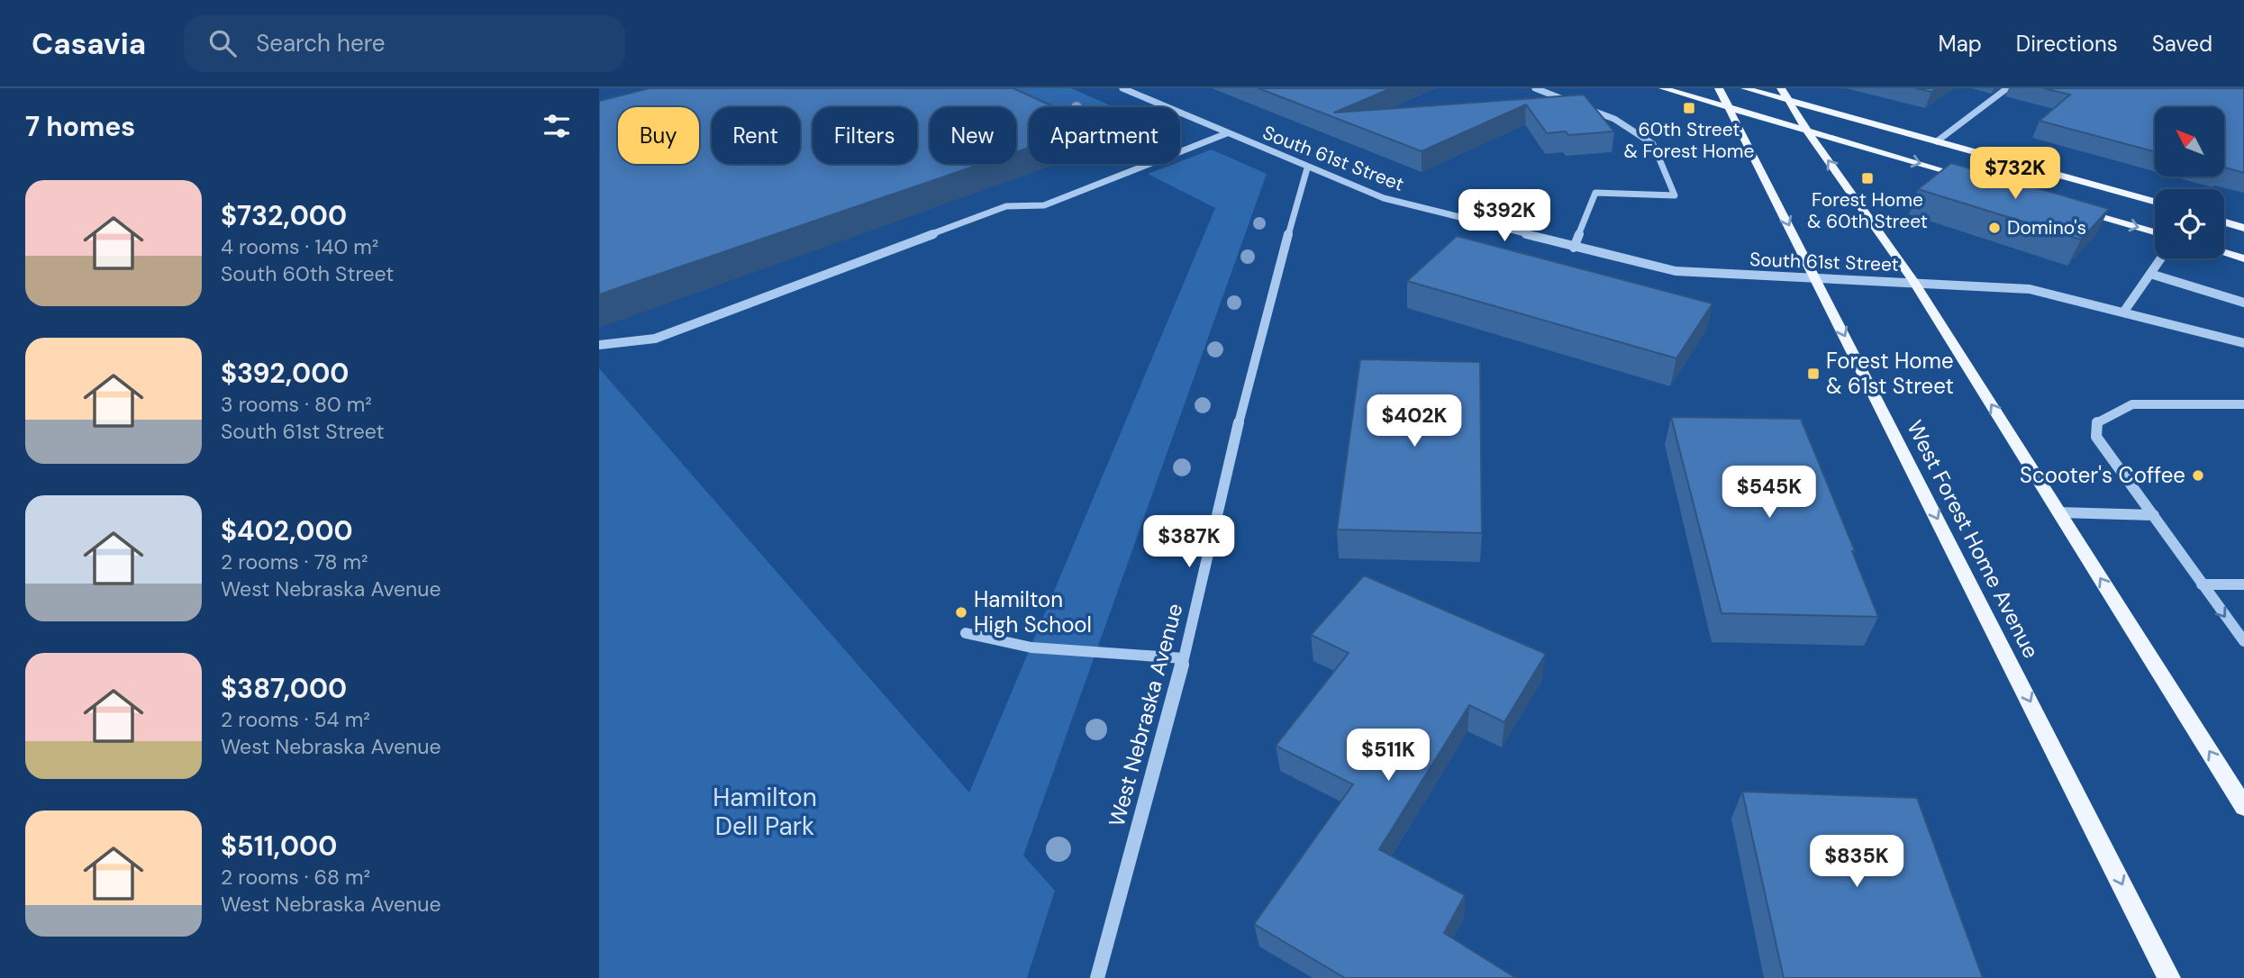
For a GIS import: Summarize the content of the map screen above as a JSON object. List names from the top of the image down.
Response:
{
  "streets": {
    "main road": ["West Forest Home Avenue"],
    "street": ["South 61st Street", "West Nebraska Avenue"]
  },
  "crossings": [
    ["South 61st Street", "West Forest Home Avenue"],
    ["South 61st Street", "West Nebraska Avenue"]
  ],
  "parks": ["Hamilton Dell Park"],
  "places": {
    "transit": ["60th Street & Forest Home", "Forest Home & 60th Street", "Forest Home & 61st Street"],
    "other": ["Domino's", "Scooter's Coffee", "Hamilton High School"]
  },
  "north": "top left",
  "page": {
    "header": "Casavia",
    "search": "Search here",
    "nav": ["Map", "Directions", "Saved"],
    "heading": "7 homes",
    "chip": [
      "Buy",
      "Rent",
      "Filters",
      "New",
      "Apartment"
    ],
    "price": [
      "$732K",
      "$392K",
      "$402K",
      "$545K",
      "$387K",
      "$511K",
      "$835K"
    ],
    "list": [
      {
        "name": "$732,000",
        "note": "4 rooms · 140 m² · South 60th Street"
      },
      {
        "name": "$392,000",
        "note": "3 rooms · 80 m² · South 61st Street"
      },
      {
        "name": "$402,000",
        "note": "2 rooms · 78 m² · West Nebraska Avenue"
      },
      {
        "name": "$387,000",
        "note": "2 rooms · 54 m² · West Nebraska Avenue"
      },
      {
        "name": "$511,000",
        "note": "2 rooms · 68 m² · West Nebraska Avenue"
      }
    ]
  }
}
